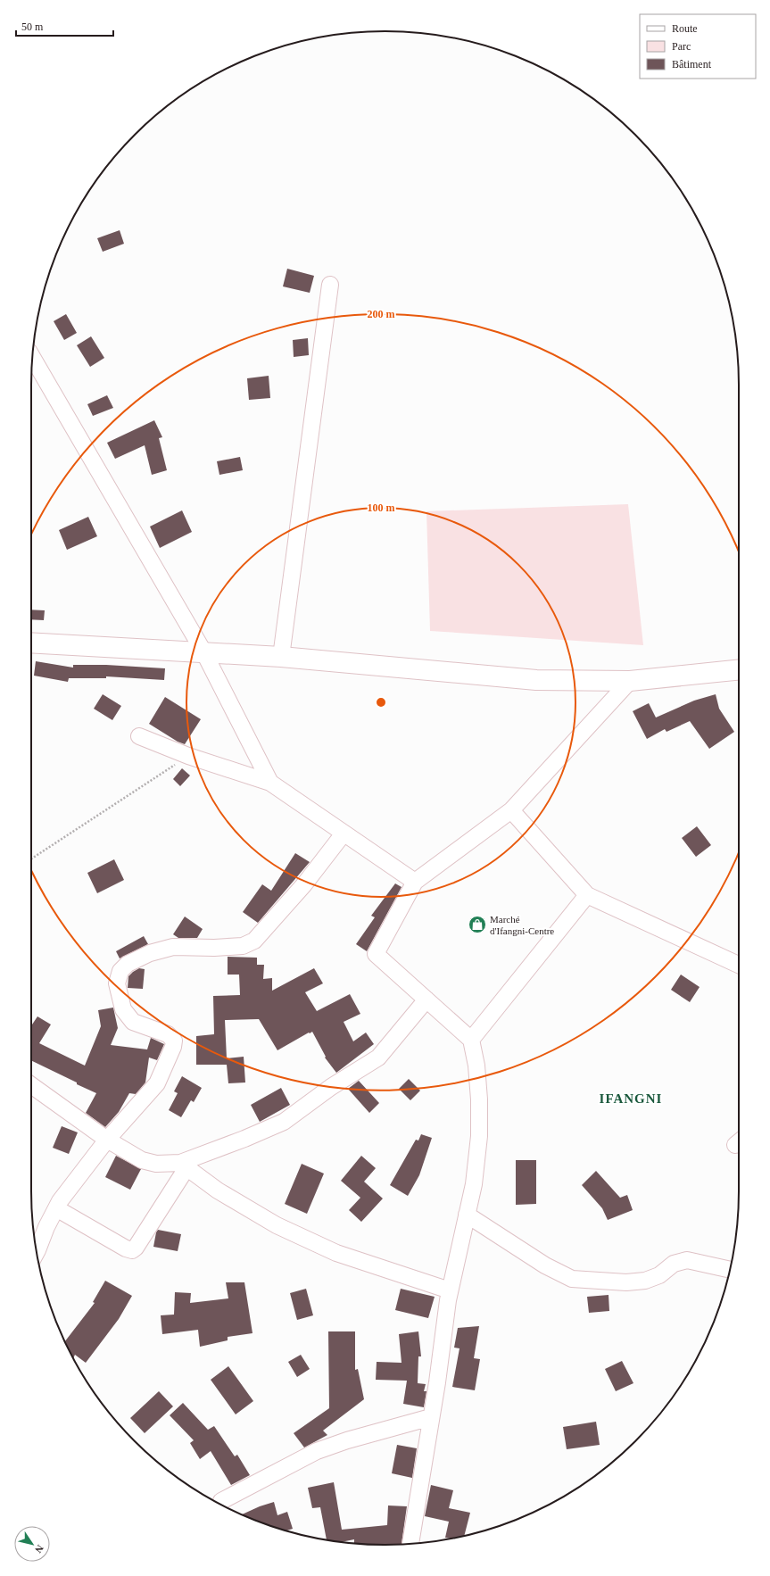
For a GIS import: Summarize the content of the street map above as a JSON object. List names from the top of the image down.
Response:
{
  "districts": ["IFANGNI"],
  "places": {
    "shop": ["Marché d'Ifangni-Centre"]
  },
  "legend": ["Route", "Parc", "Bâtiment"],
  "scale_bar": "50 m",
  "north": "bottom right",
  "rings": ["200 m", "100 m"]
}
